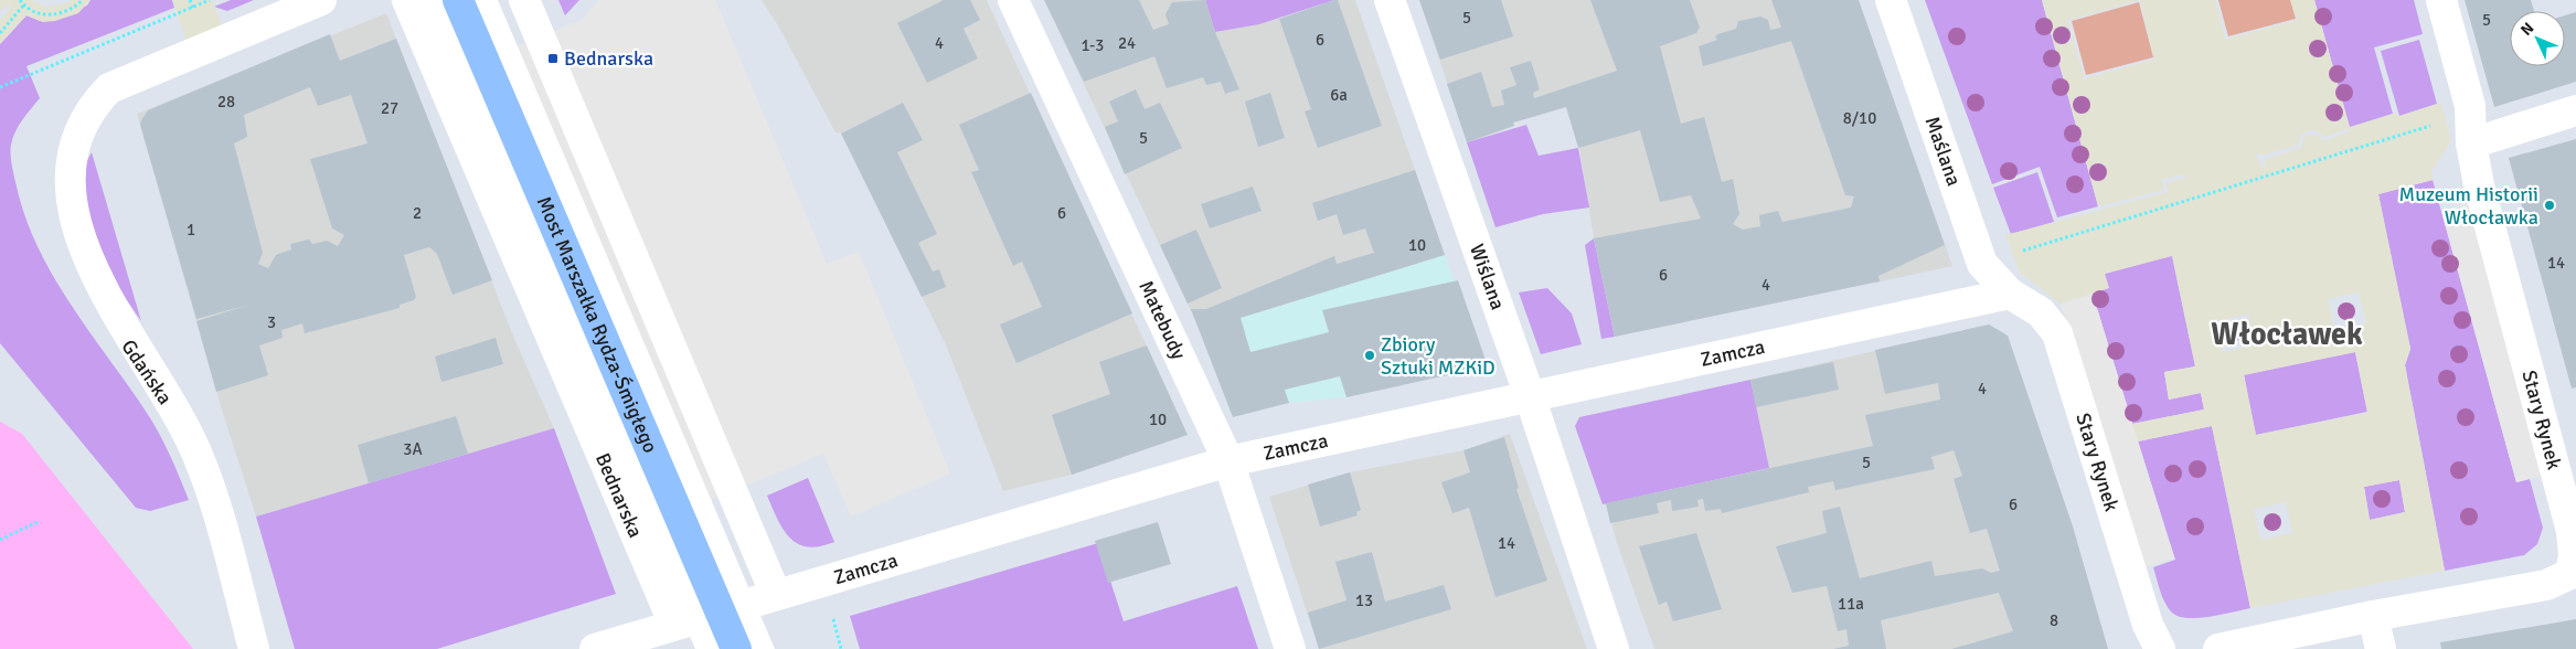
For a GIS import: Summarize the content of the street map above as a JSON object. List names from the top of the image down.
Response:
{
  "streets": {
    "main road": ["Most Marszałka Rydza-Śmigłego"],
    "street": [
      "Maślana",
      "Wiślana",
      "Matebudy",
      "Zamcza",
      "Gdańska",
      "Stary Rynek",
      "Bednarska"
    ]
  },
  "crossings": [
    ["Maślana", "Zamcza"],
    ["Maślana", "Stary Rynek"],
    ["Wiślana", "Zamcza"],
    ["Matebudy", "Zamcza"],
    ["Zamcza", "Stary Rynek"],
    ["Zamcza", "Bednarska"]
  ],
  "districts": ["Włocławek"],
  "places": {
    "transit": ["Bednarska"],
    "other": ["Muzeum Historii Włocławka", "Zbiory Sztuki MZKiD"]
  },
  "house_numbers": [
    "5",
    "5",
    "6",
    "4",
    "24",
    "1-3",
    "6a",
    "28",
    "27",
    "8/10",
    "5",
    "2",
    "6",
    "1",
    "10",
    "14",
    "6",
    "4",
    "3",
    "4",
    "10",
    "3A",
    "5",
    "6",
    "14",
    "13",
    "11a",
    "8"
  ],
  "north": "top left"
}
